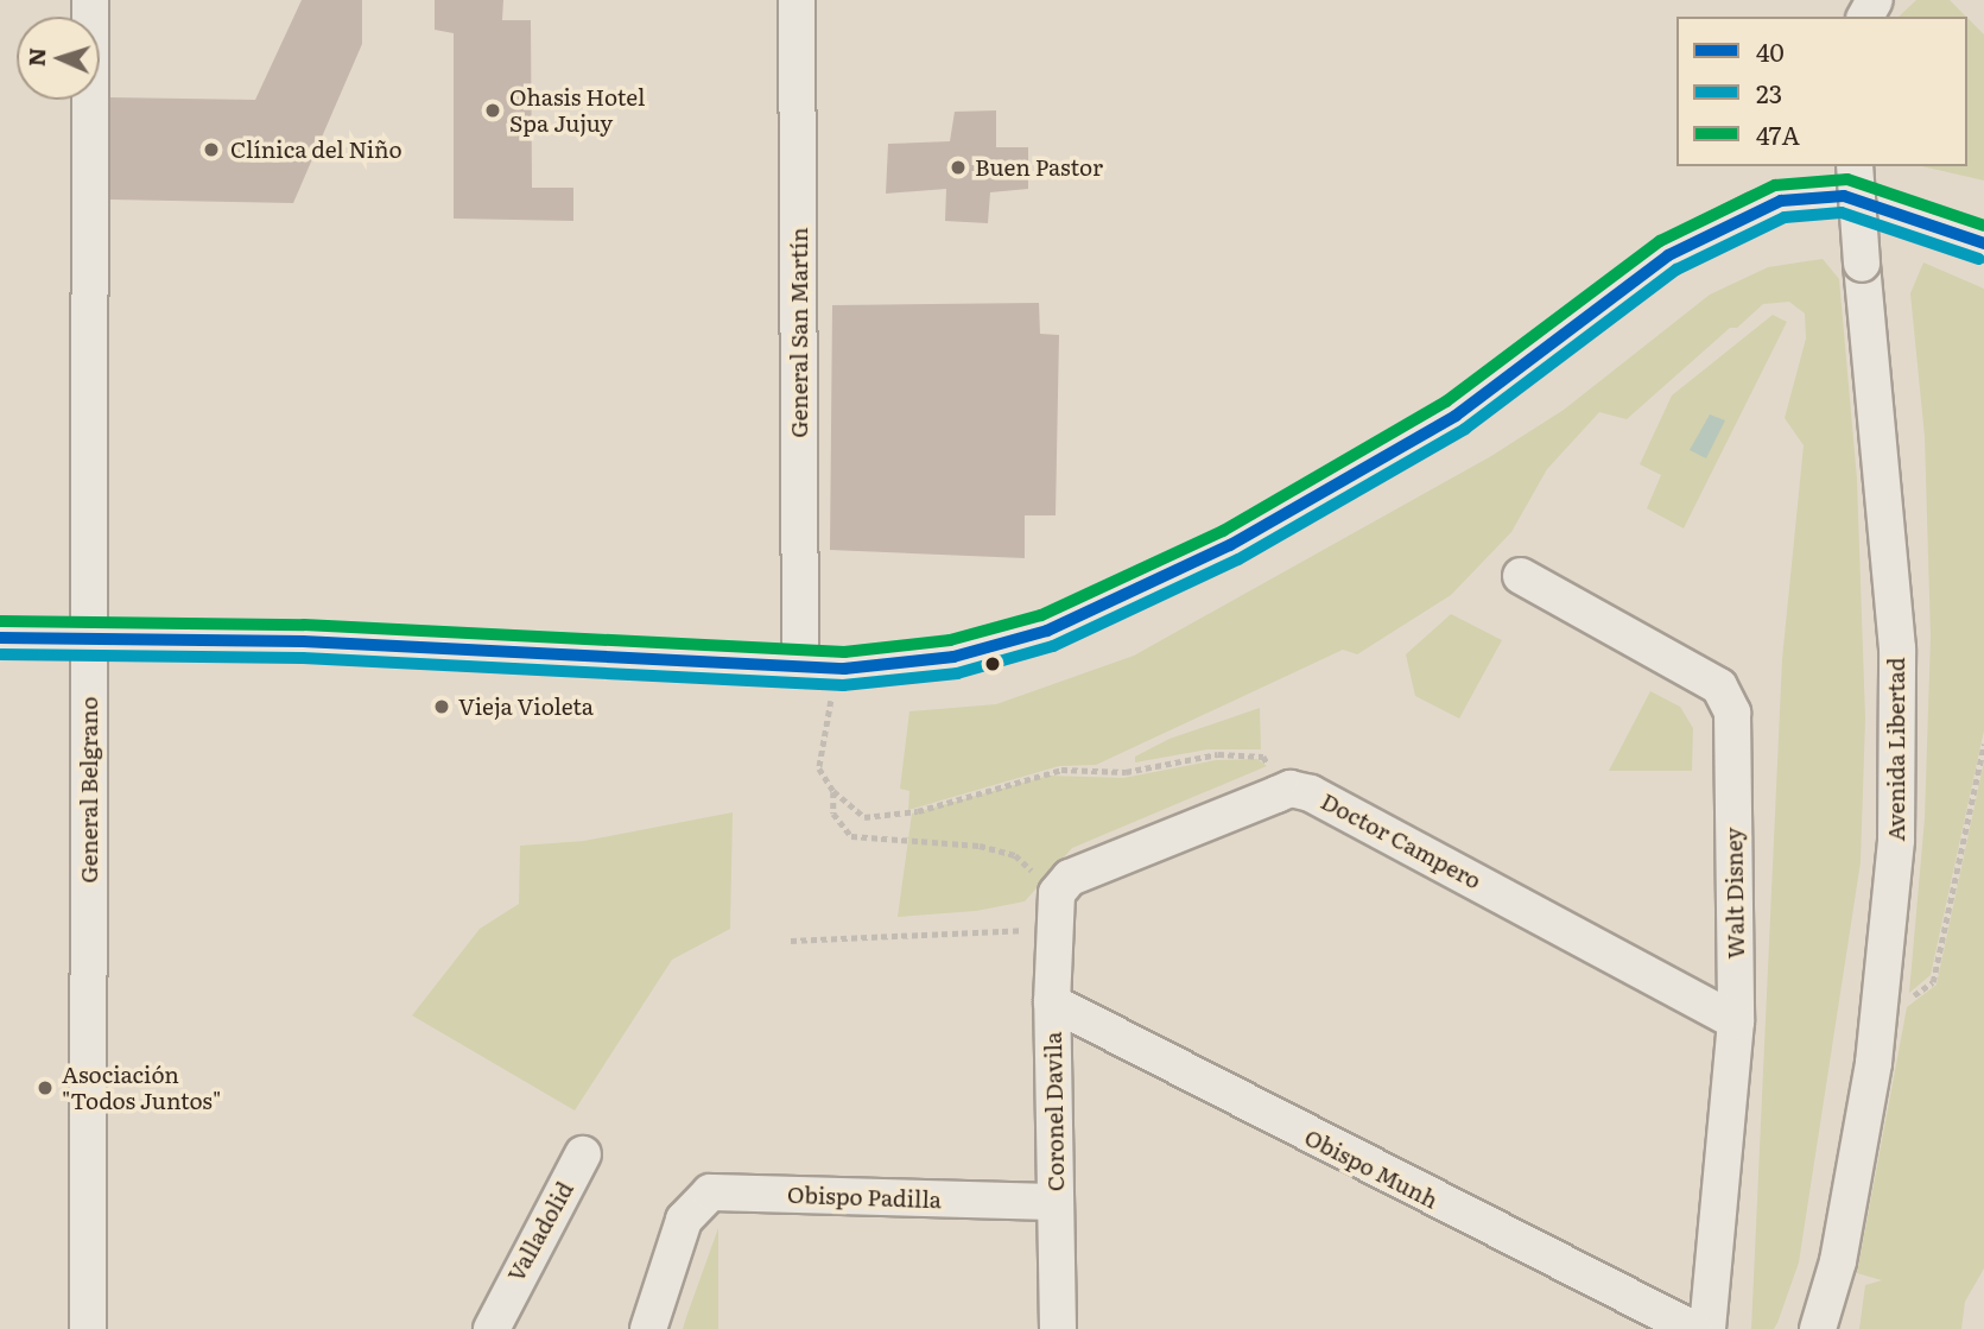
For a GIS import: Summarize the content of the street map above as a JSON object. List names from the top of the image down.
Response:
{
  "streets": {
    "street": [
      "General San Martín",
      "Avenida Libertad",
      "General Belgrano",
      "Doctor Campero",
      "Walt Disney",
      "Coronel Davila",
      "Obispo Munh",
      "Obispo Padilla",
      "Valladolid"
    ]
  },
  "crossings": [
    ["Doctor Campero", "Walt Disney"],
    ["Doctor Campero", "Coronel Davila"],
    ["Coronel Davila", "Obispo Munh"],
    ["Coronel Davila", "Obispo Padilla"]
  ],
  "places": [
    "Ohasis Hotel Spa Jujuy",
    "Clínica del Niño",
    "Buen Pastor",
    "Vieja Violeta",
    "Asociación \"Todos Juntos\""
  ],
  "lines": ["transit line 47A", "transit line 40", "transit line 23"],
  "legend": ["40", "23", "47A"],
  "north": "left"
}
